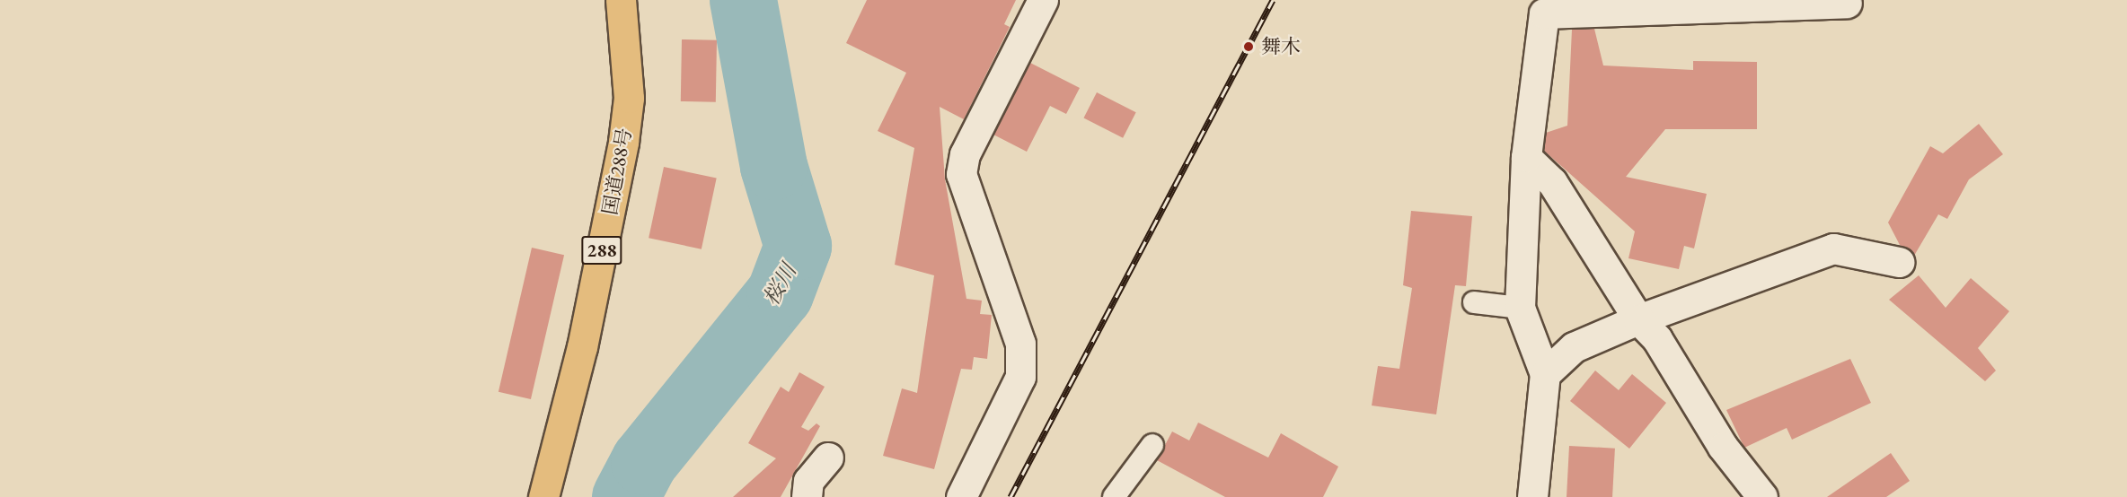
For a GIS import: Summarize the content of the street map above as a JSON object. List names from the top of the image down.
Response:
{
  "streets": {
    "highway": ["国道288号", "288"]
  },
  "water": ["桜川"],
  "places": ["舞木"]
}
